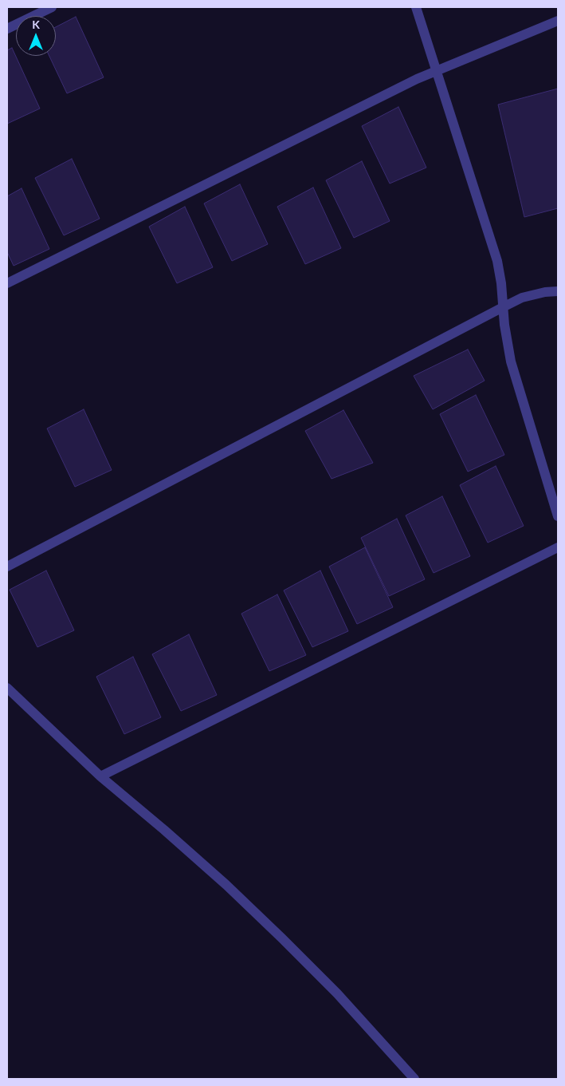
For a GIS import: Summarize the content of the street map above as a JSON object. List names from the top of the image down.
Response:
{
  "north": "top"
}
